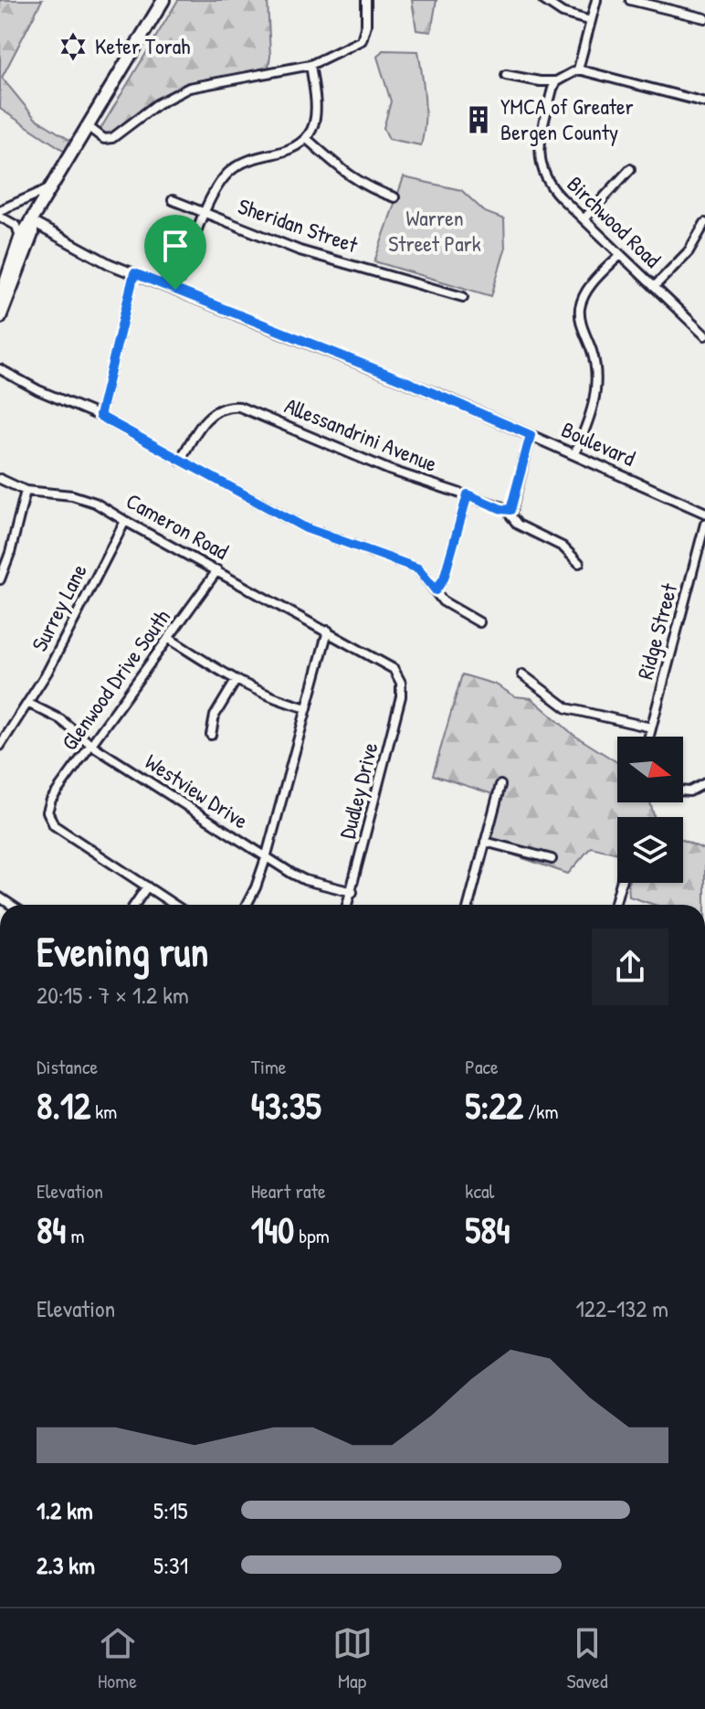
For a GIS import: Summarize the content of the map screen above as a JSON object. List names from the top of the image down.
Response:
{
  "streets": {
    "street": [
      "Birchwood Road",
      "Sheridan Street",
      "Allessandrini Avenue",
      "Boulevard",
      "Cameron Road",
      "Surrey Lane",
      "Ridge Street",
      "Glenwood Drive South",
      "Dudley Drive",
      "Westview Drive"
    ]
  },
  "crossings": [
    ["Cameron Road", "Surrey Lane"],
    ["Cameron Road", "Glenwood Drive South"],
    ["Cameron Road", "Dudley Drive"],
    ["Surrey Lane", "Westview Drive"],
    ["Glenwood Drive South", "Westview Drive"],
    ["Dudley Drive", "Westview Drive"]
  ],
  "parks": ["Warren Street Park"],
  "places": {
    "synagogue": ["Keter Torah"],
    "building": ["YMCA of Greater Bergen County"]
  },
  "north": "right",
  "page": {
    "heading": ["Evening run", "20:15 · 7 × 1.2 km"],
    "stats": [
      ["Distance", "8.12 km"],
      ["Time", "43:35"],
      ["Pace", "5:22 /km"],
      ["Elevation", "84 m"],
      ["Heart rate", "140 bpm"],
      ["kcal", "584"]
    ],
    "chart": ["Elevation", "122–132 m"],
    "list": [
      {
        "name": "1.2 km",
        "note": "5:15"
      },
      {
        "name": "2.3 km",
        "note": "5:31"
      }
    ],
    "tabs": ["Home", "Map", "Saved"]
  }
}
